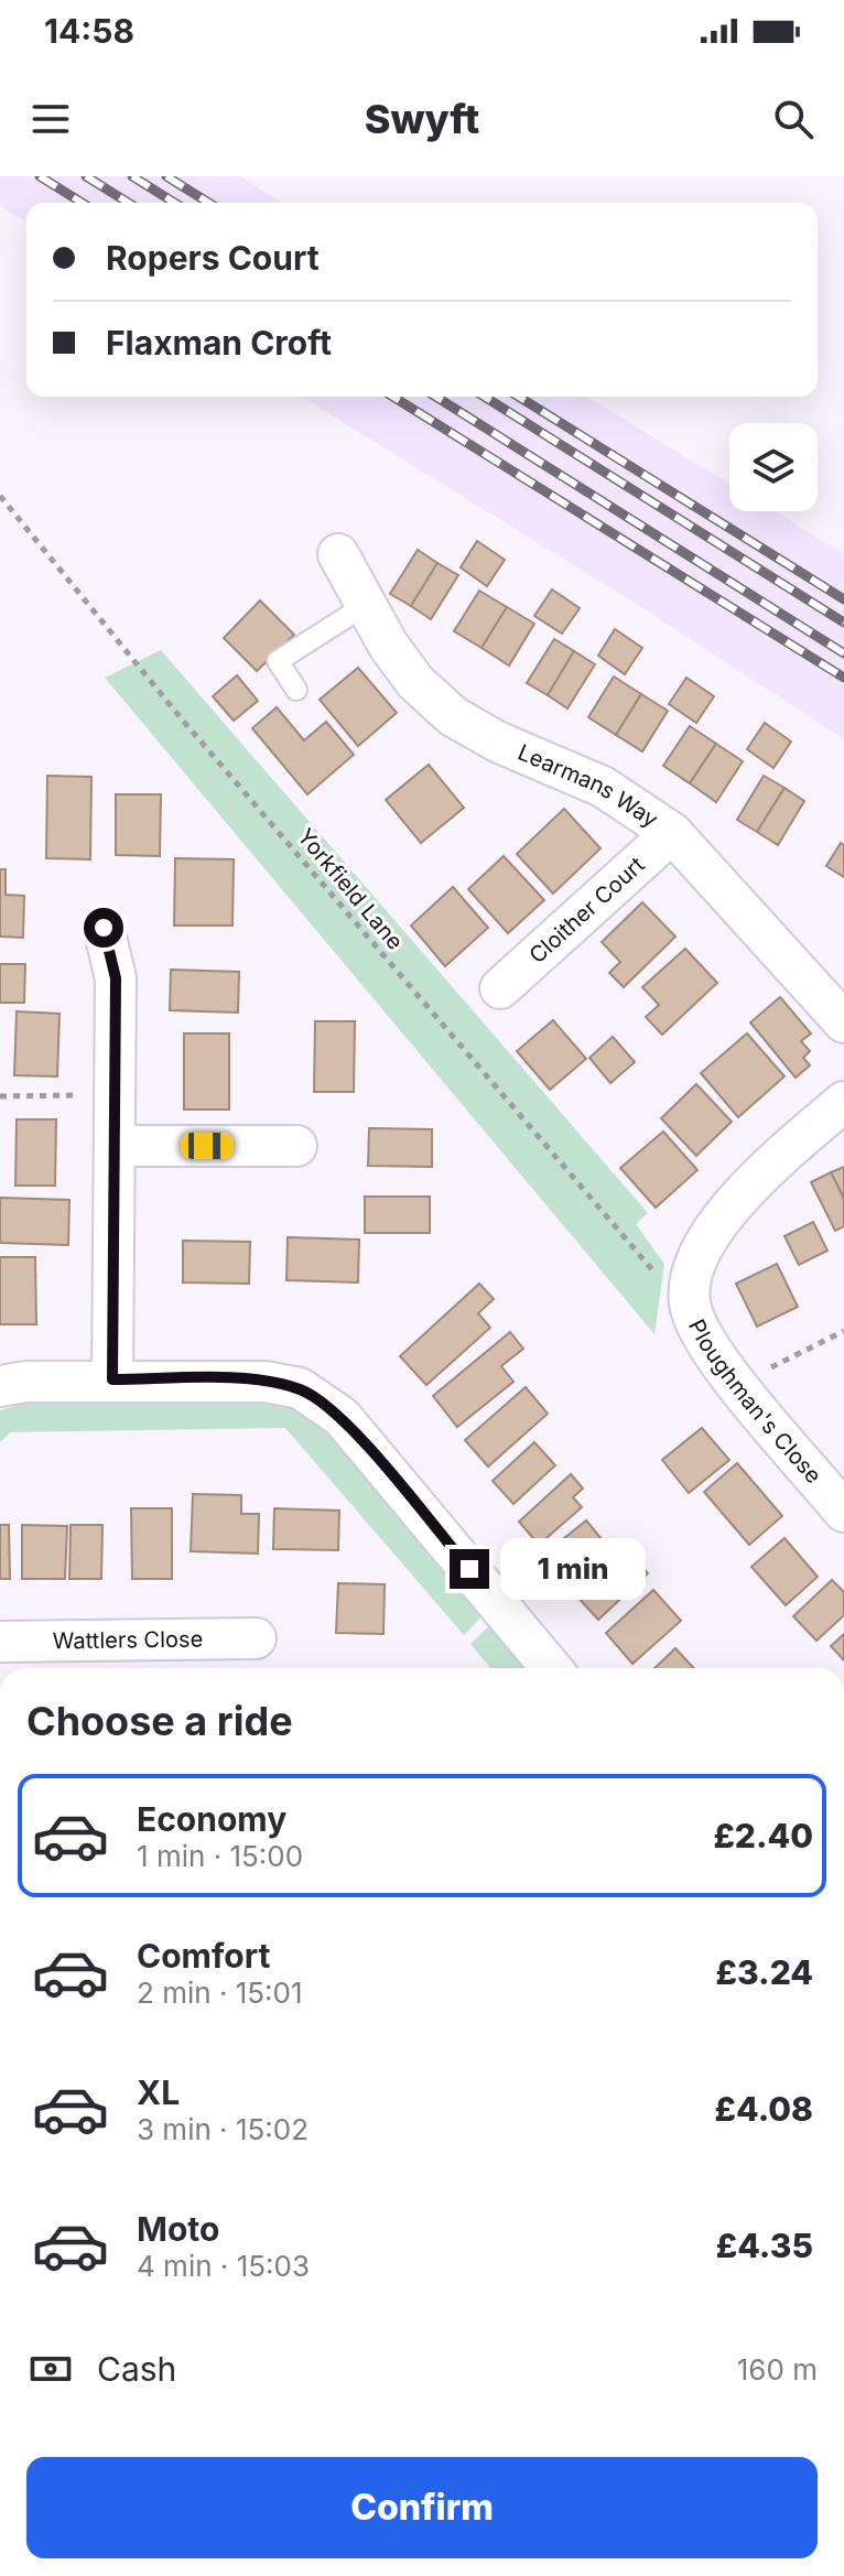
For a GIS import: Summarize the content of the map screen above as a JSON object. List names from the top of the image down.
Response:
{
  "streets": {
    "street": [
      "Learmans Way",
      "Cloither Court",
      "Ploughman's Close",
      "Wattlers Close"
    ],
    "path": ["Yorkfield Lane"]
  },
  "crossings": [
    ["Learmans Way", "Cloither Court"],
    ["Yorkfield Lane", "Ploughman's Close"]
  ],
  "page": {
    "status": "14:58",
    "header": "Swyft",
    "banner": ["Ropers Court", "Flaxman Croft"],
    "bubble": "1 min",
    "heading": "Choose a ride",
    "list": [
      {
        "name": "Economy",
        "note": "1 min · 15:00",
        "value": "£2.40"
      },
      {
        "name": "Comfort",
        "note": "2 min · 15:01",
        "value": "£3.24"
      },
      {
        "name": "XL",
        "note": "3 min · 15:02",
        "value": "£4.08"
      },
      {
        "name": "Moto",
        "note": "4 min · 15:03",
        "value": "£4.35"
      }
    ],
    "pay": ["Cash", "160 m"],
    "buttons": "Confirm"
  }
}
